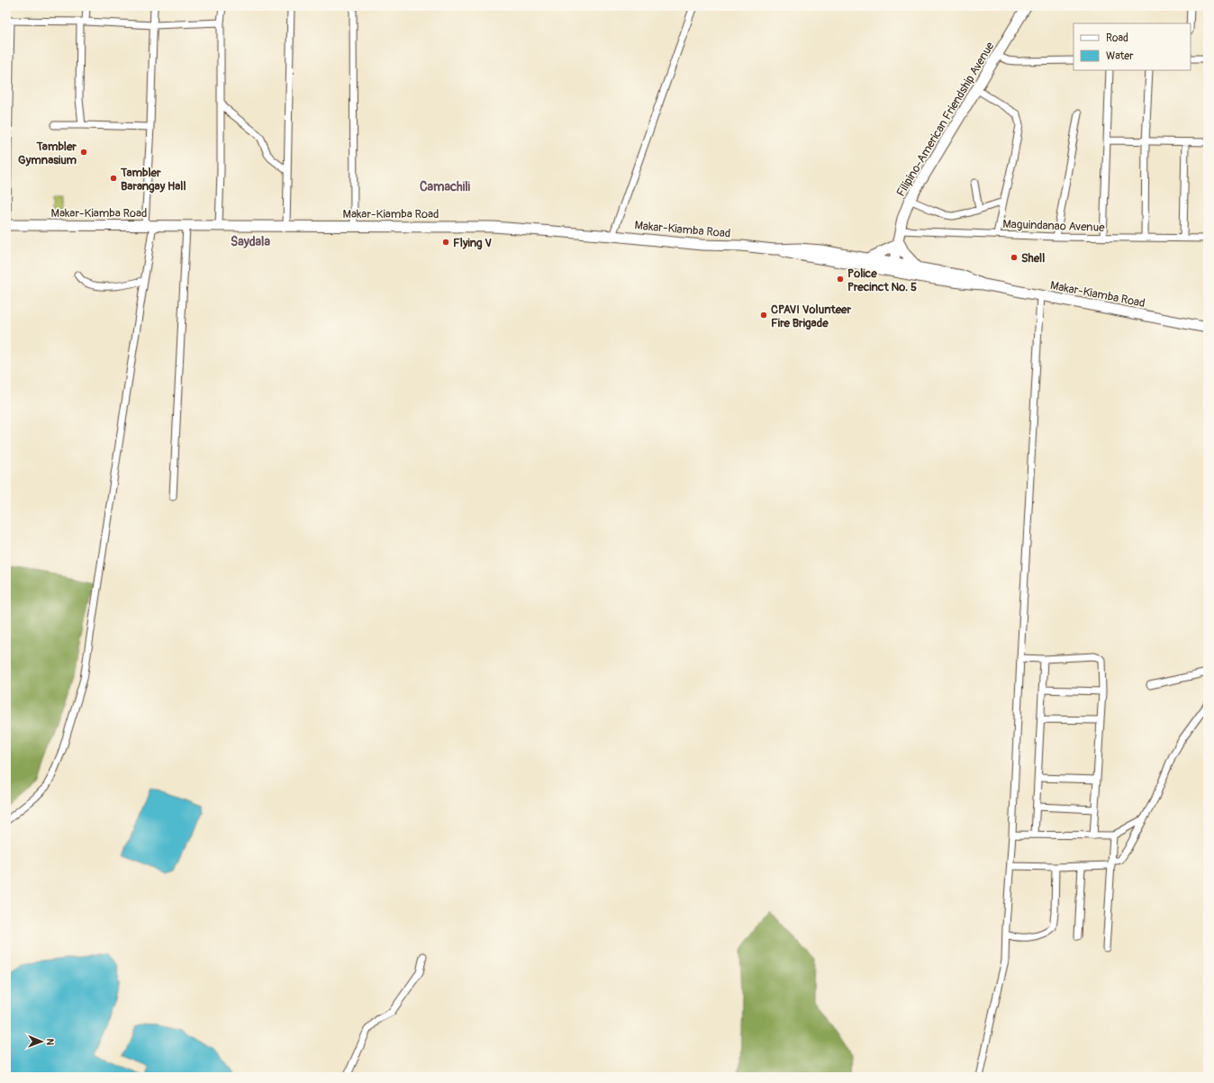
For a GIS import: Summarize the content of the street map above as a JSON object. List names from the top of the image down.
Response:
{
  "streets": {
    "main road": ["Filipino-American Friendship Avenue", "Makar-Kiamba Road"],
    "street": ["Maguindanao Avenue"]
  },
  "crossings": [
    ["Filipino-American Friendship Avenue", "Makar-Kiamba Road"],
    ["Filipino-American Friendship Avenue", "Maguindanao Avenue"]
  ],
  "districts": ["Camachili", "Saydala"],
  "places": [
    "Tambler Gymnasium",
    "Tambler Barangay Hall",
    "Flying V",
    "Shell",
    "Police Precinct No. 5",
    "CPAVI Volunteer Fire Brigade"
  ],
  "legend": ["Road", "Water"],
  "north": "right"
}
